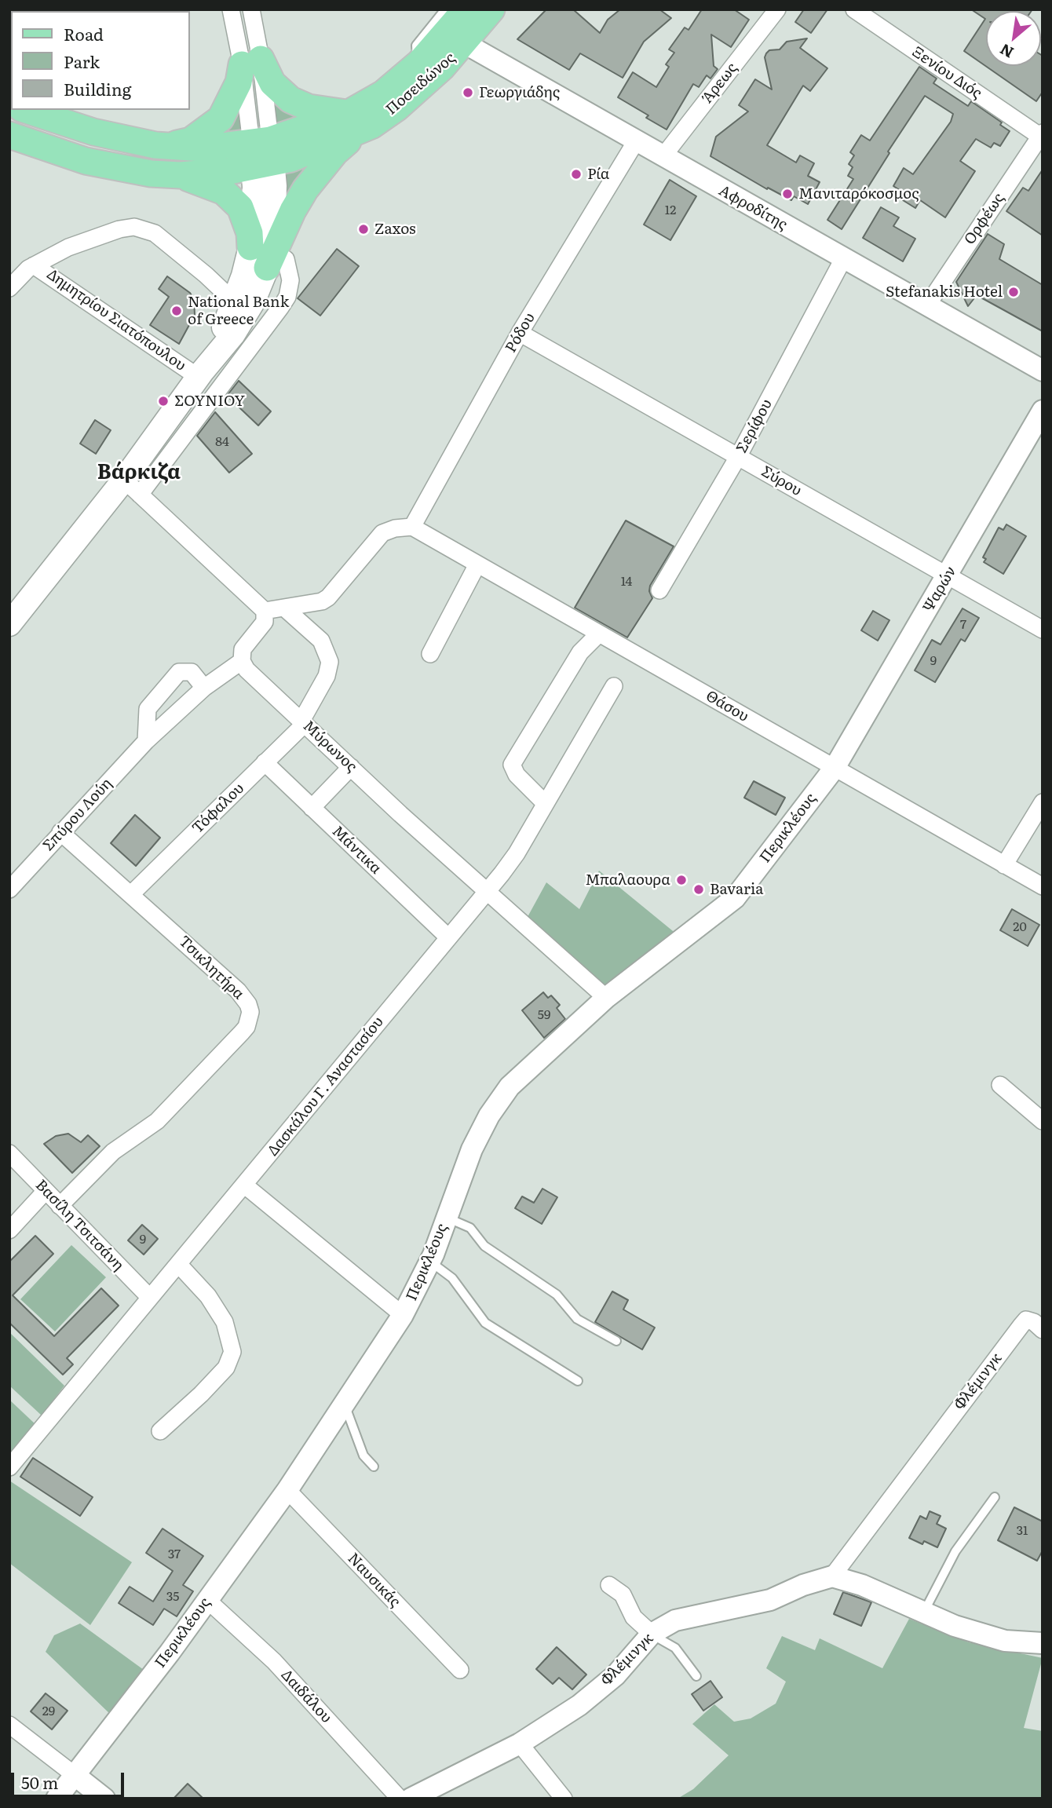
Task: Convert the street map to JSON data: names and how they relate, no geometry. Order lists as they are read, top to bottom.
{
  "streets": {
    "main road": ["Ποσειδώνος"],
    "street": [
      "Ξενίου Διός",
      "Άρεως",
      "Αφροδίτης",
      "Ορφέως",
      "Δημητρίου Σιατόπουλου",
      "Ρόδου",
      "Σερίφου",
      "Σύρου",
      "Ψαρών",
      "Θάσου",
      "Μύρωνος",
      "Τόφαλου",
      "Σπύρου Λούη",
      "Περικλέους",
      "Μάντικα",
      "Τσικλητήρα",
      "Δασκάλου Γ. Αναστασίου",
      "Βασίλη Τσιτσάνη",
      "Φλέμινγκ",
      "Ναυσικάς",
      "Δαιδάλου"
    ]
  },
  "crossings": [
    ["Ξενίου Διός", "Ορφέως"],
    ["Άρεως", "Αφροδίτης"],
    ["Ποσειδώνος", "Αφροδίτης"],
    ["Αφροδίτης", "Ορφέως"],
    ["Αφροδίτης", "Ρόδου"],
    ["Αφροδίτης", "Σερίφου"],
    ["Ρόδου", "Σύρου"],
    ["Ρόδου", "Θάσου"],
    ["Σερίφου", "Σύρου"],
    ["Σύρου", "Ψαρών"],
    ["Ψαρών", "Θάσου"],
    ["Ψαρών", "Περικλέους"],
    ["Θάσου", "Περικλέους"],
    ["Μύρωνος", "Τόφαλου"],
    ["Μύρωνος", "Σπύρου Λούη"],
    ["Μύρωνος", "Περικλέους"],
    ["Μύρωνος", "Δασκάλου Γ. Αναστασίου"],
    ["Τόφαλου", "Μάντικα"],
    ["Τόφαλου", "Τσικλητήρα"],
    ["Σπύρου Λούη", "Τσικλητήρα"],
    ["Περικλέους", "Ναυσικάς"],
    ["Περικλέους", "Δαιδάλου"],
    ["Μάντικα", "Δασκάλου Γ. Αναστασίου"],
    ["Τσικλητήρα", "Βασίλη Τσιτσάνη"],
    ["Δασκάλου Γ. Αναστασίου", "Βασίλη Τσιτσάνη"]
  ],
  "districts": ["Βάρκιζα"],
  "places": [
    "Γεωργιάδης",
    "Ρία",
    "Μανιταρόκοσμος",
    "Zaxos",
    "Stefanakis Hotel",
    "National Bank of Greece",
    "ΣΟΥΝΙΟΥ",
    "Μπαλαουρα",
    "Bavaria"
  ],
  "house_numbers": [
    "12",
    "84",
    "14",
    "7",
    "9",
    "20",
    "59",
    "9",
    "31",
    "37",
    "35",
    "29"
  ],
  "legend": ["Road", "Park", "Building"],
  "scale_bar": "50 m",
  "north": "bottom left"
}
